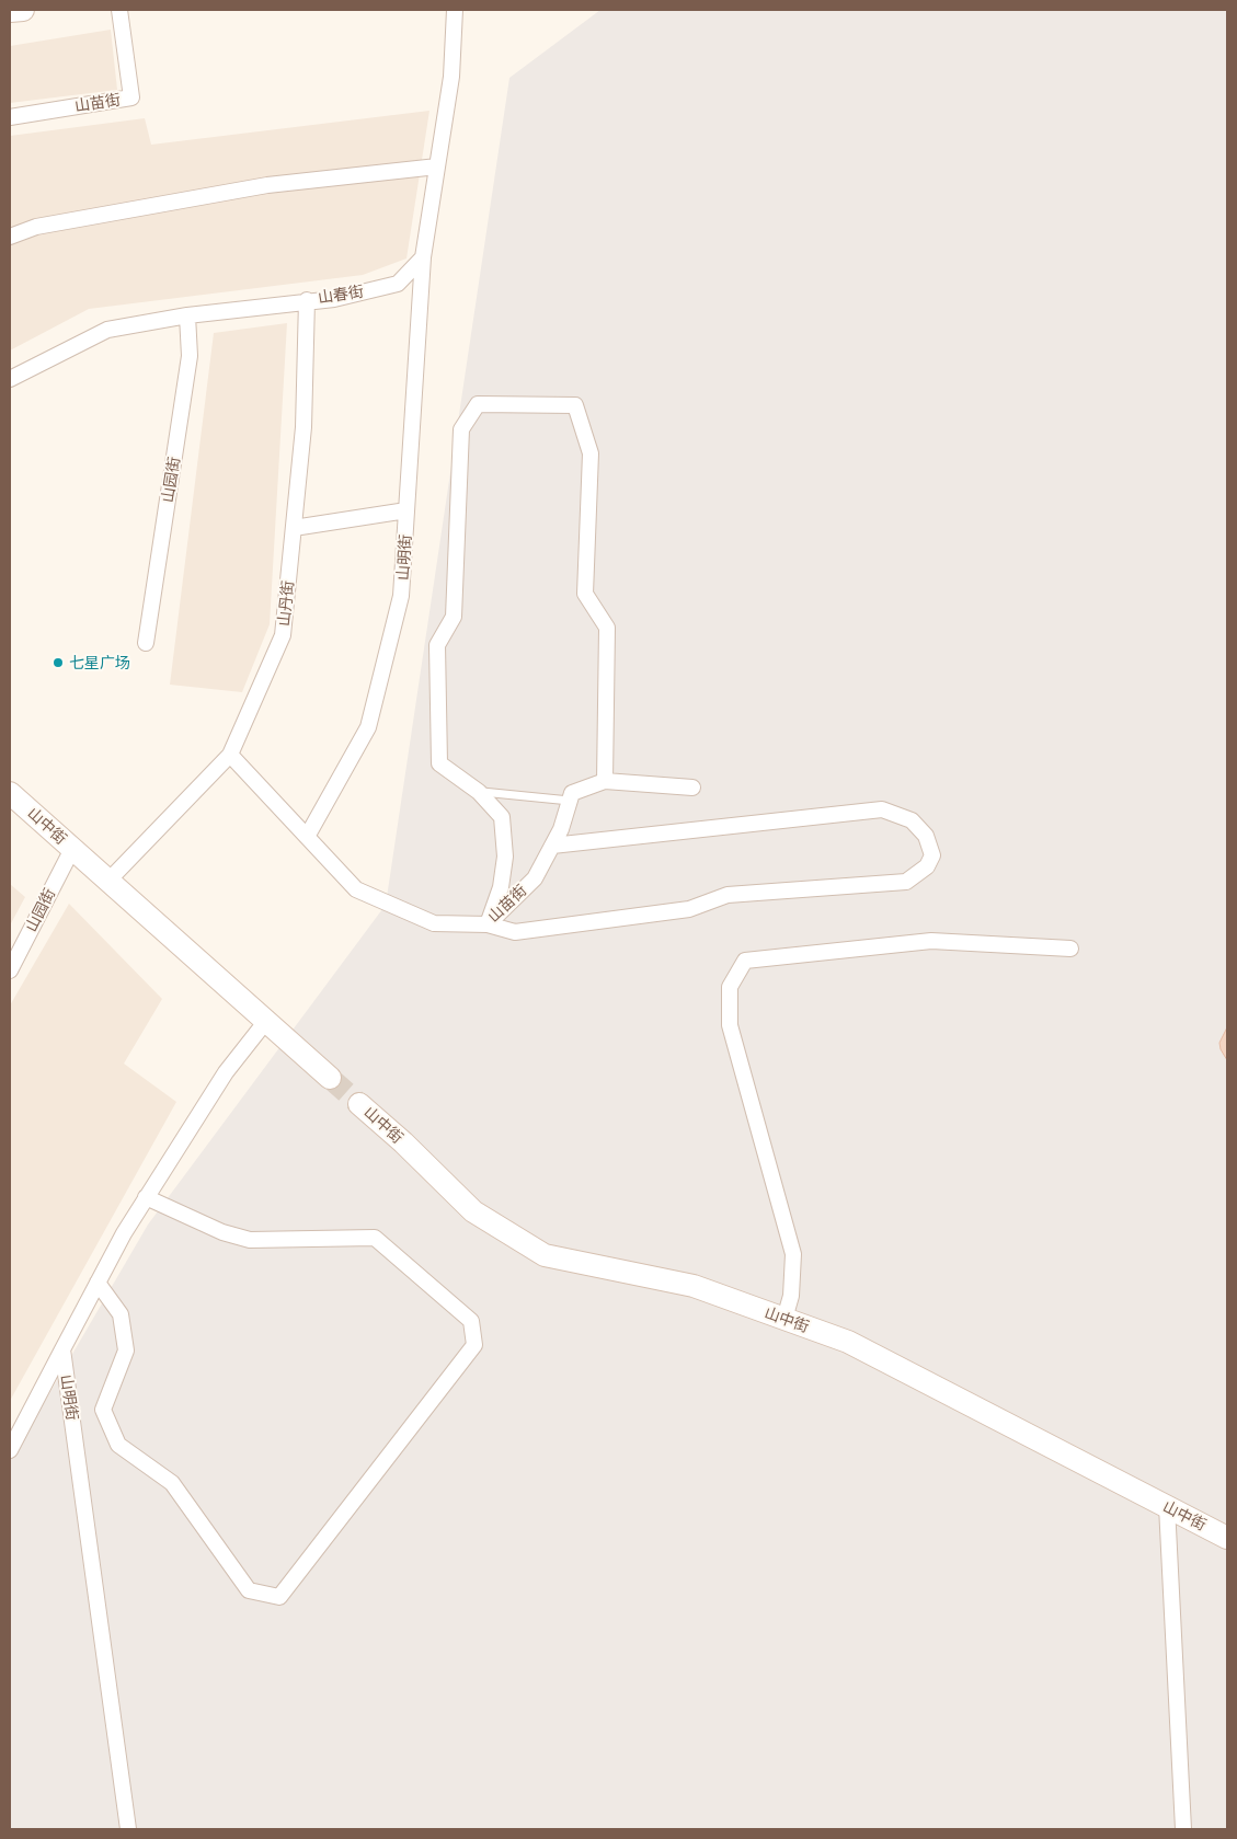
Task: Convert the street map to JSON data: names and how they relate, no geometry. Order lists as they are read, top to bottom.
{
  "streets": {
    "street": [
      "山苗街",
      "山春街",
      "山园街",
      "山明街",
      "山丹街",
      "山中街"
    ]
  },
  "crossings": [
    ["山苗街", "山明街"],
    ["山苗街", "山丹街"],
    ["山春街", "山园街"],
    ["山春街", "山明街"],
    ["山春街", "山丹街"],
    ["山园街", "山中街"],
    ["山丹街", "山中街"]
  ],
  "places": ["七星广场"]
}
